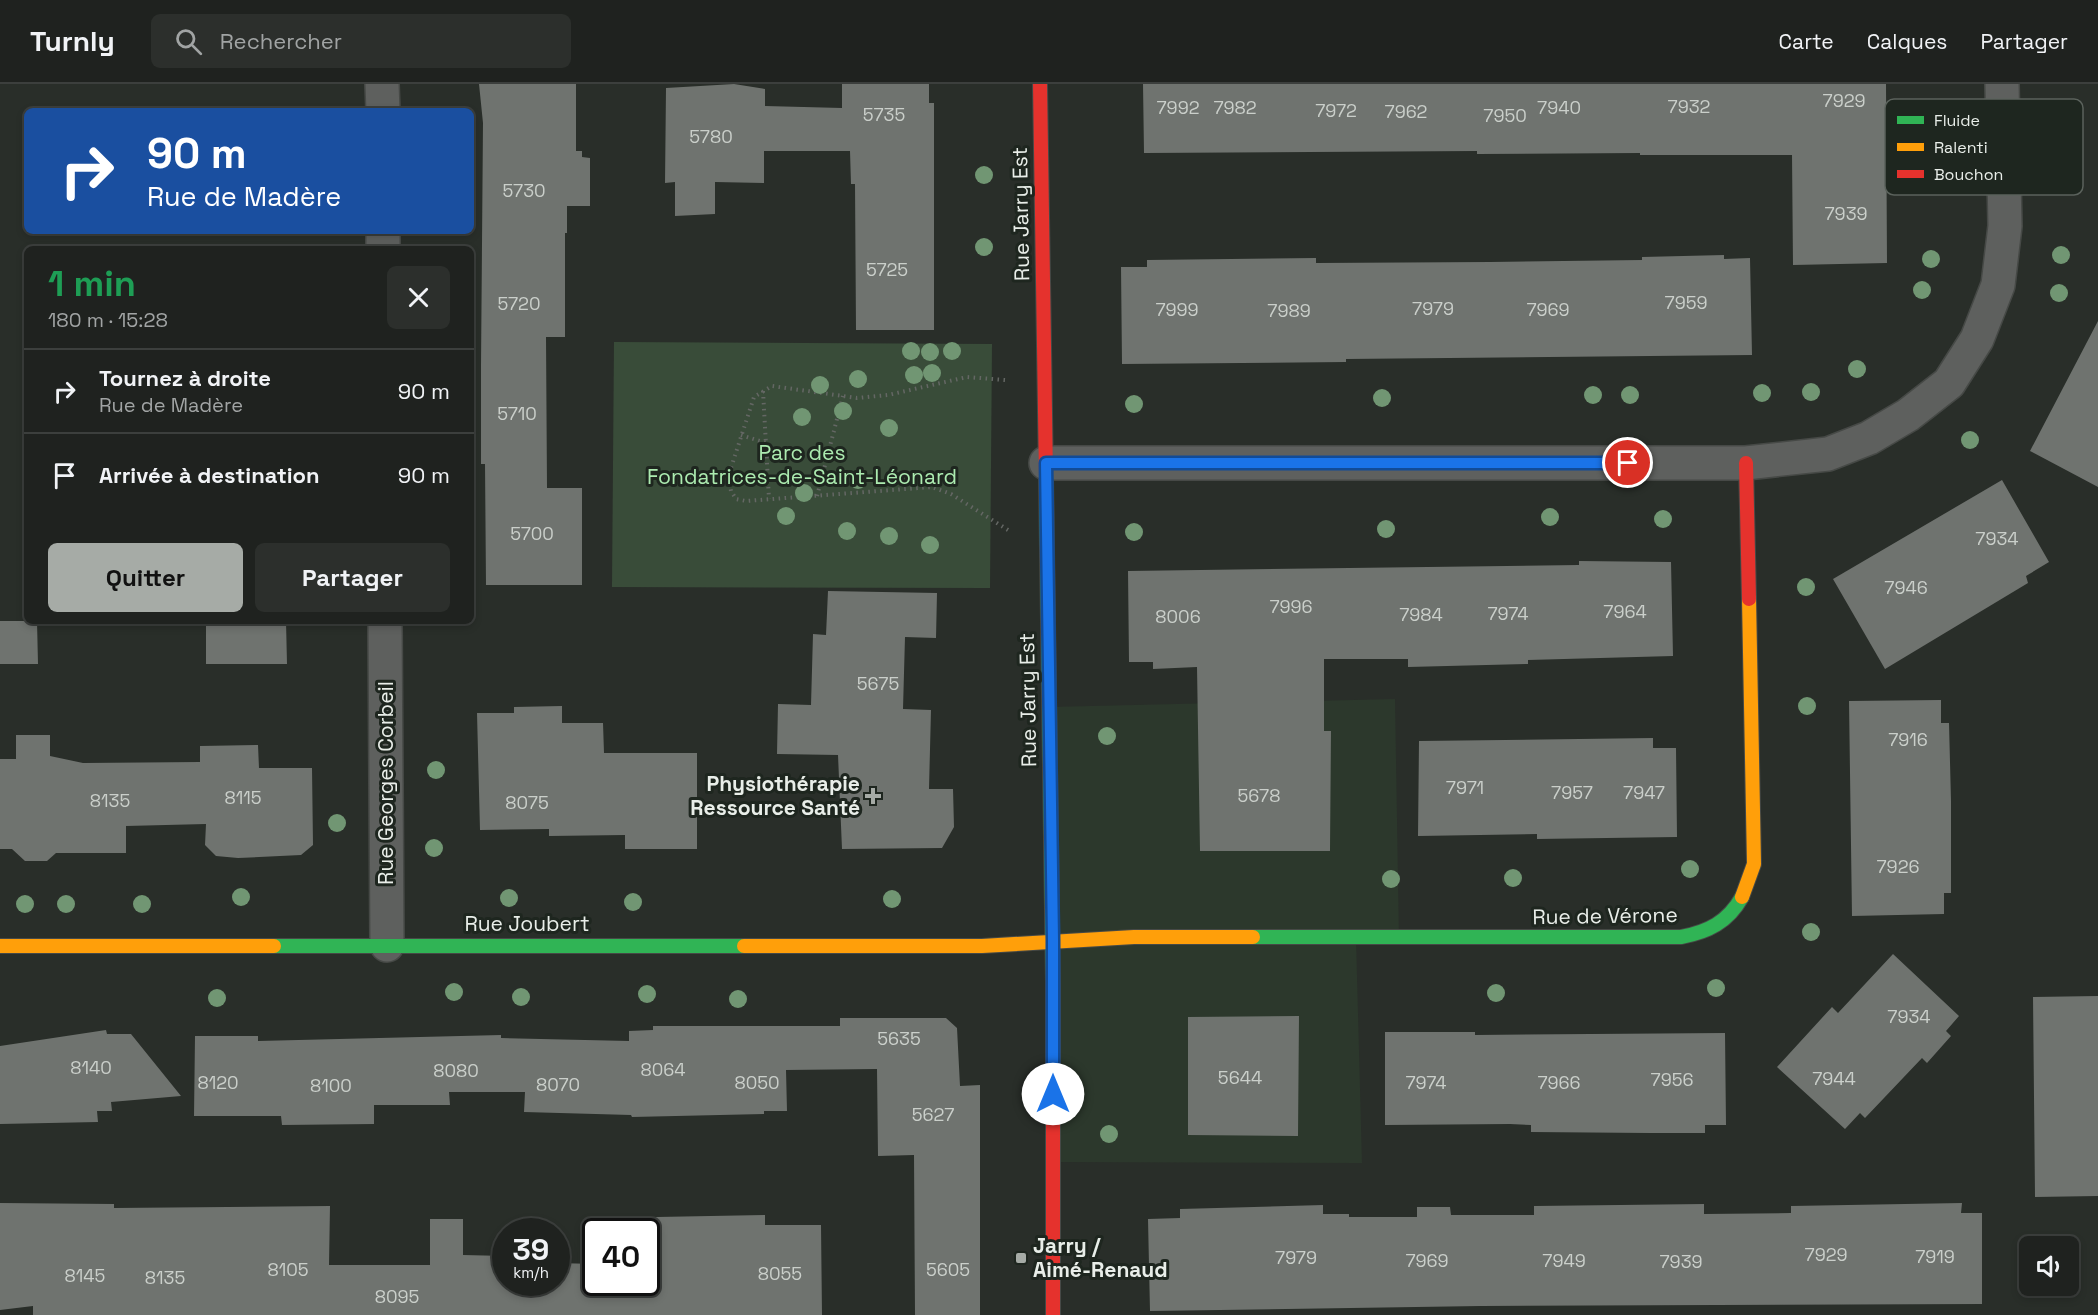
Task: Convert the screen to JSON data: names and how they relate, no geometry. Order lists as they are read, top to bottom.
{
  "streets": {
    "street": [
      "Rue Jarry Est",
      "Rue Georges Corbeil",
      "Rue de Vérone",
      "Rue Joubert"
    ]
  },
  "crossings": [
    ["Rue Jarry Est", "Rue de Vérone"],
    ["Rue Jarry Est", "Rue Joubert"],
    ["Rue Georges Corbeil", "Rue Joubert"],
    ["Rue de Vérone", "Rue Joubert"]
  ],
  "parks": ["Parc des Fondatrices-de-Saint-Léonard"],
  "places": {
    "health": ["Physiothérapie Ressource Santé"],
    "transit": ["Jarry / Aimé-Renaud"]
  },
  "house_numbers": [
    "7929",
    "7932",
    "7992",
    "7982",
    "7940",
    "7972",
    "7962",
    "5735",
    "7950",
    "5780",
    "5730",
    "7939",
    "5725",
    "7959",
    "5720",
    "7979",
    "7999",
    "7969",
    "7989",
    "5710",
    "5700",
    "7934",
    "7946",
    "7996",
    "7964",
    "7974",
    "7984",
    "8006",
    "5675",
    "7916",
    "7971",
    "7957",
    "7947",
    "5678",
    "8115",
    "8135",
    "8075",
    "7926",
    "7934",
    "5635",
    "8140",
    "8064",
    "8080",
    "5644",
    "7944",
    "7956",
    "8120",
    "8050",
    "7974",
    "7966",
    "8070",
    "8100",
    "5627",
    "7929",
    "7919",
    "7979",
    "7969",
    "7949",
    "7939",
    "8105",
    "5605",
    "8055",
    "8145",
    "8135",
    "8095"
  ],
  "legend": ["Fluide", "Ralenti", "Bouchon"],
  "page": {
    "header": "Turnly",
    "search": "Rechercher",
    "nav": ["Carte", "Calques", "Partager"],
    "turn": ["90 m", "Rue de Madère"],
    "heading": ["1 min", "180 m · 15:28"],
    "list": [
      {
        "name": "Tournez à droite",
        "note": "Rue de Madère",
        "value": "90 m"
      },
      {
        "name": "Arrivée à destination",
        "value": "90 m"
      }
    ],
    "buttons": ["Quitter", "Partager"],
    "speed": "39 km/h",
    "limit": "40"
  }
}
